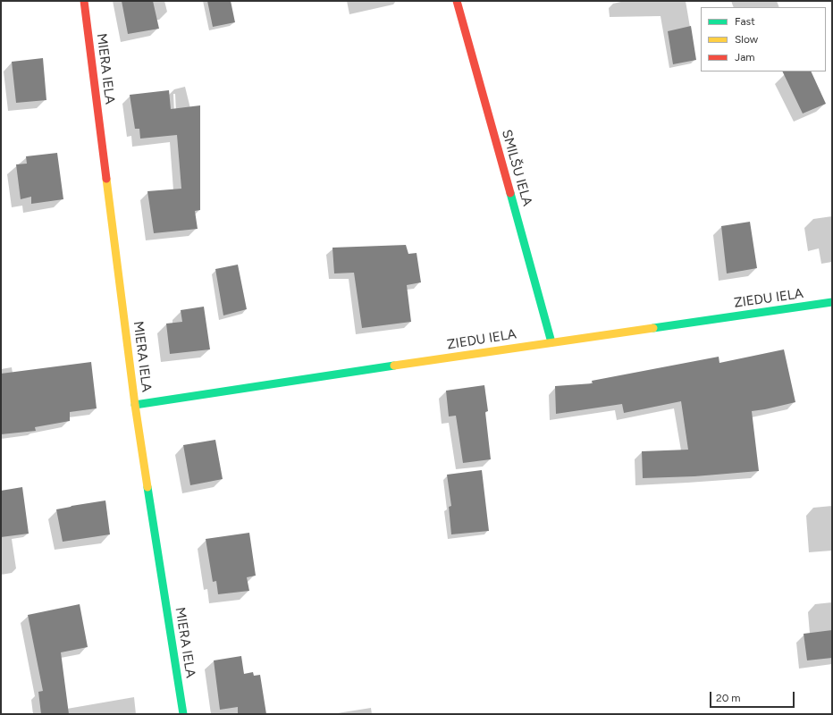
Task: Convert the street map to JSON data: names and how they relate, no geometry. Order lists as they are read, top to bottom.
{
  "streets": {
    "street": ["MIERA IELA", "SMILŠU IELA", "ZIEDU IELA"]
  },
  "crossings": [
    ["MIERA IELA", "ZIEDU IELA"],
    ["SMILŠU IELA", "ZIEDU IELA"]
  ],
  "legend": ["Fast", "Slow", "Jam"],
  "scale_bar": "20 m"
}
